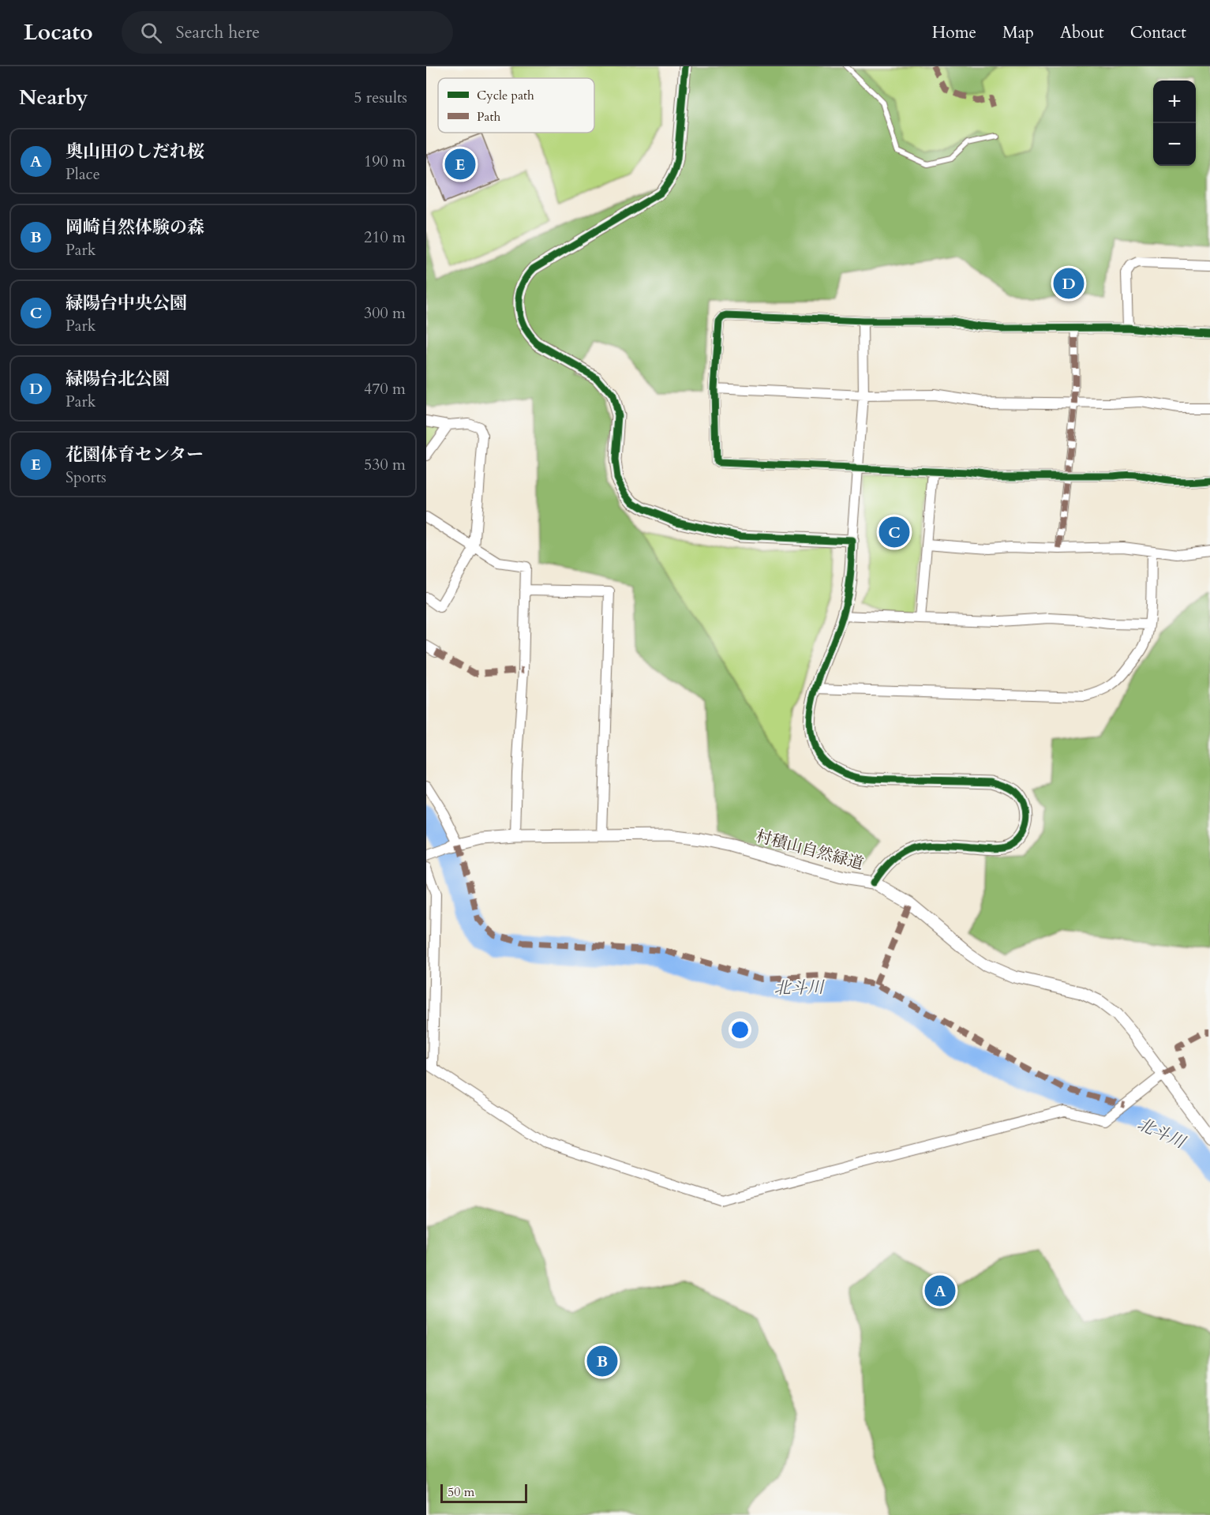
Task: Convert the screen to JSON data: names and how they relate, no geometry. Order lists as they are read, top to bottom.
{
  "streets": {
    "street": ["村積山自然緑道"]
  },
  "water": ["北斗川"],
  "legend": ["Cycle path", "Path"],
  "scale_bar": "50 m",
  "page": {
    "header": "Locato",
    "search": "Search here",
    "nav": [
      "Home",
      "Map",
      "About",
      "Contact"
    ],
    "heading": ["Nearby", "5 results"],
    "map_buttons": ["+", "−"],
    "list": [
      {
        "mark": "A",
        "name": "奥山田のしだれ桜",
        "note": "Place",
        "value": "190 m"
      },
      {
        "mark": "B",
        "name": "岡崎自然体験の森",
        "note": "Park",
        "value": "210 m"
      },
      {
        "mark": "C",
        "name": "緑陽台中央公園",
        "note": "Park",
        "value": "300 m"
      },
      {
        "mark": "D",
        "name": "緑陽台北公園",
        "note": "Park",
        "value": "470 m"
      },
      {
        "mark": "E",
        "name": "花園体育センター",
        "note": "Sports",
        "value": "530 m"
      }
    ],
    "pins": [
      "E",
      "D",
      "C",
      "A",
      "B"
    ],
    "scale": "50 m"
  }
}
